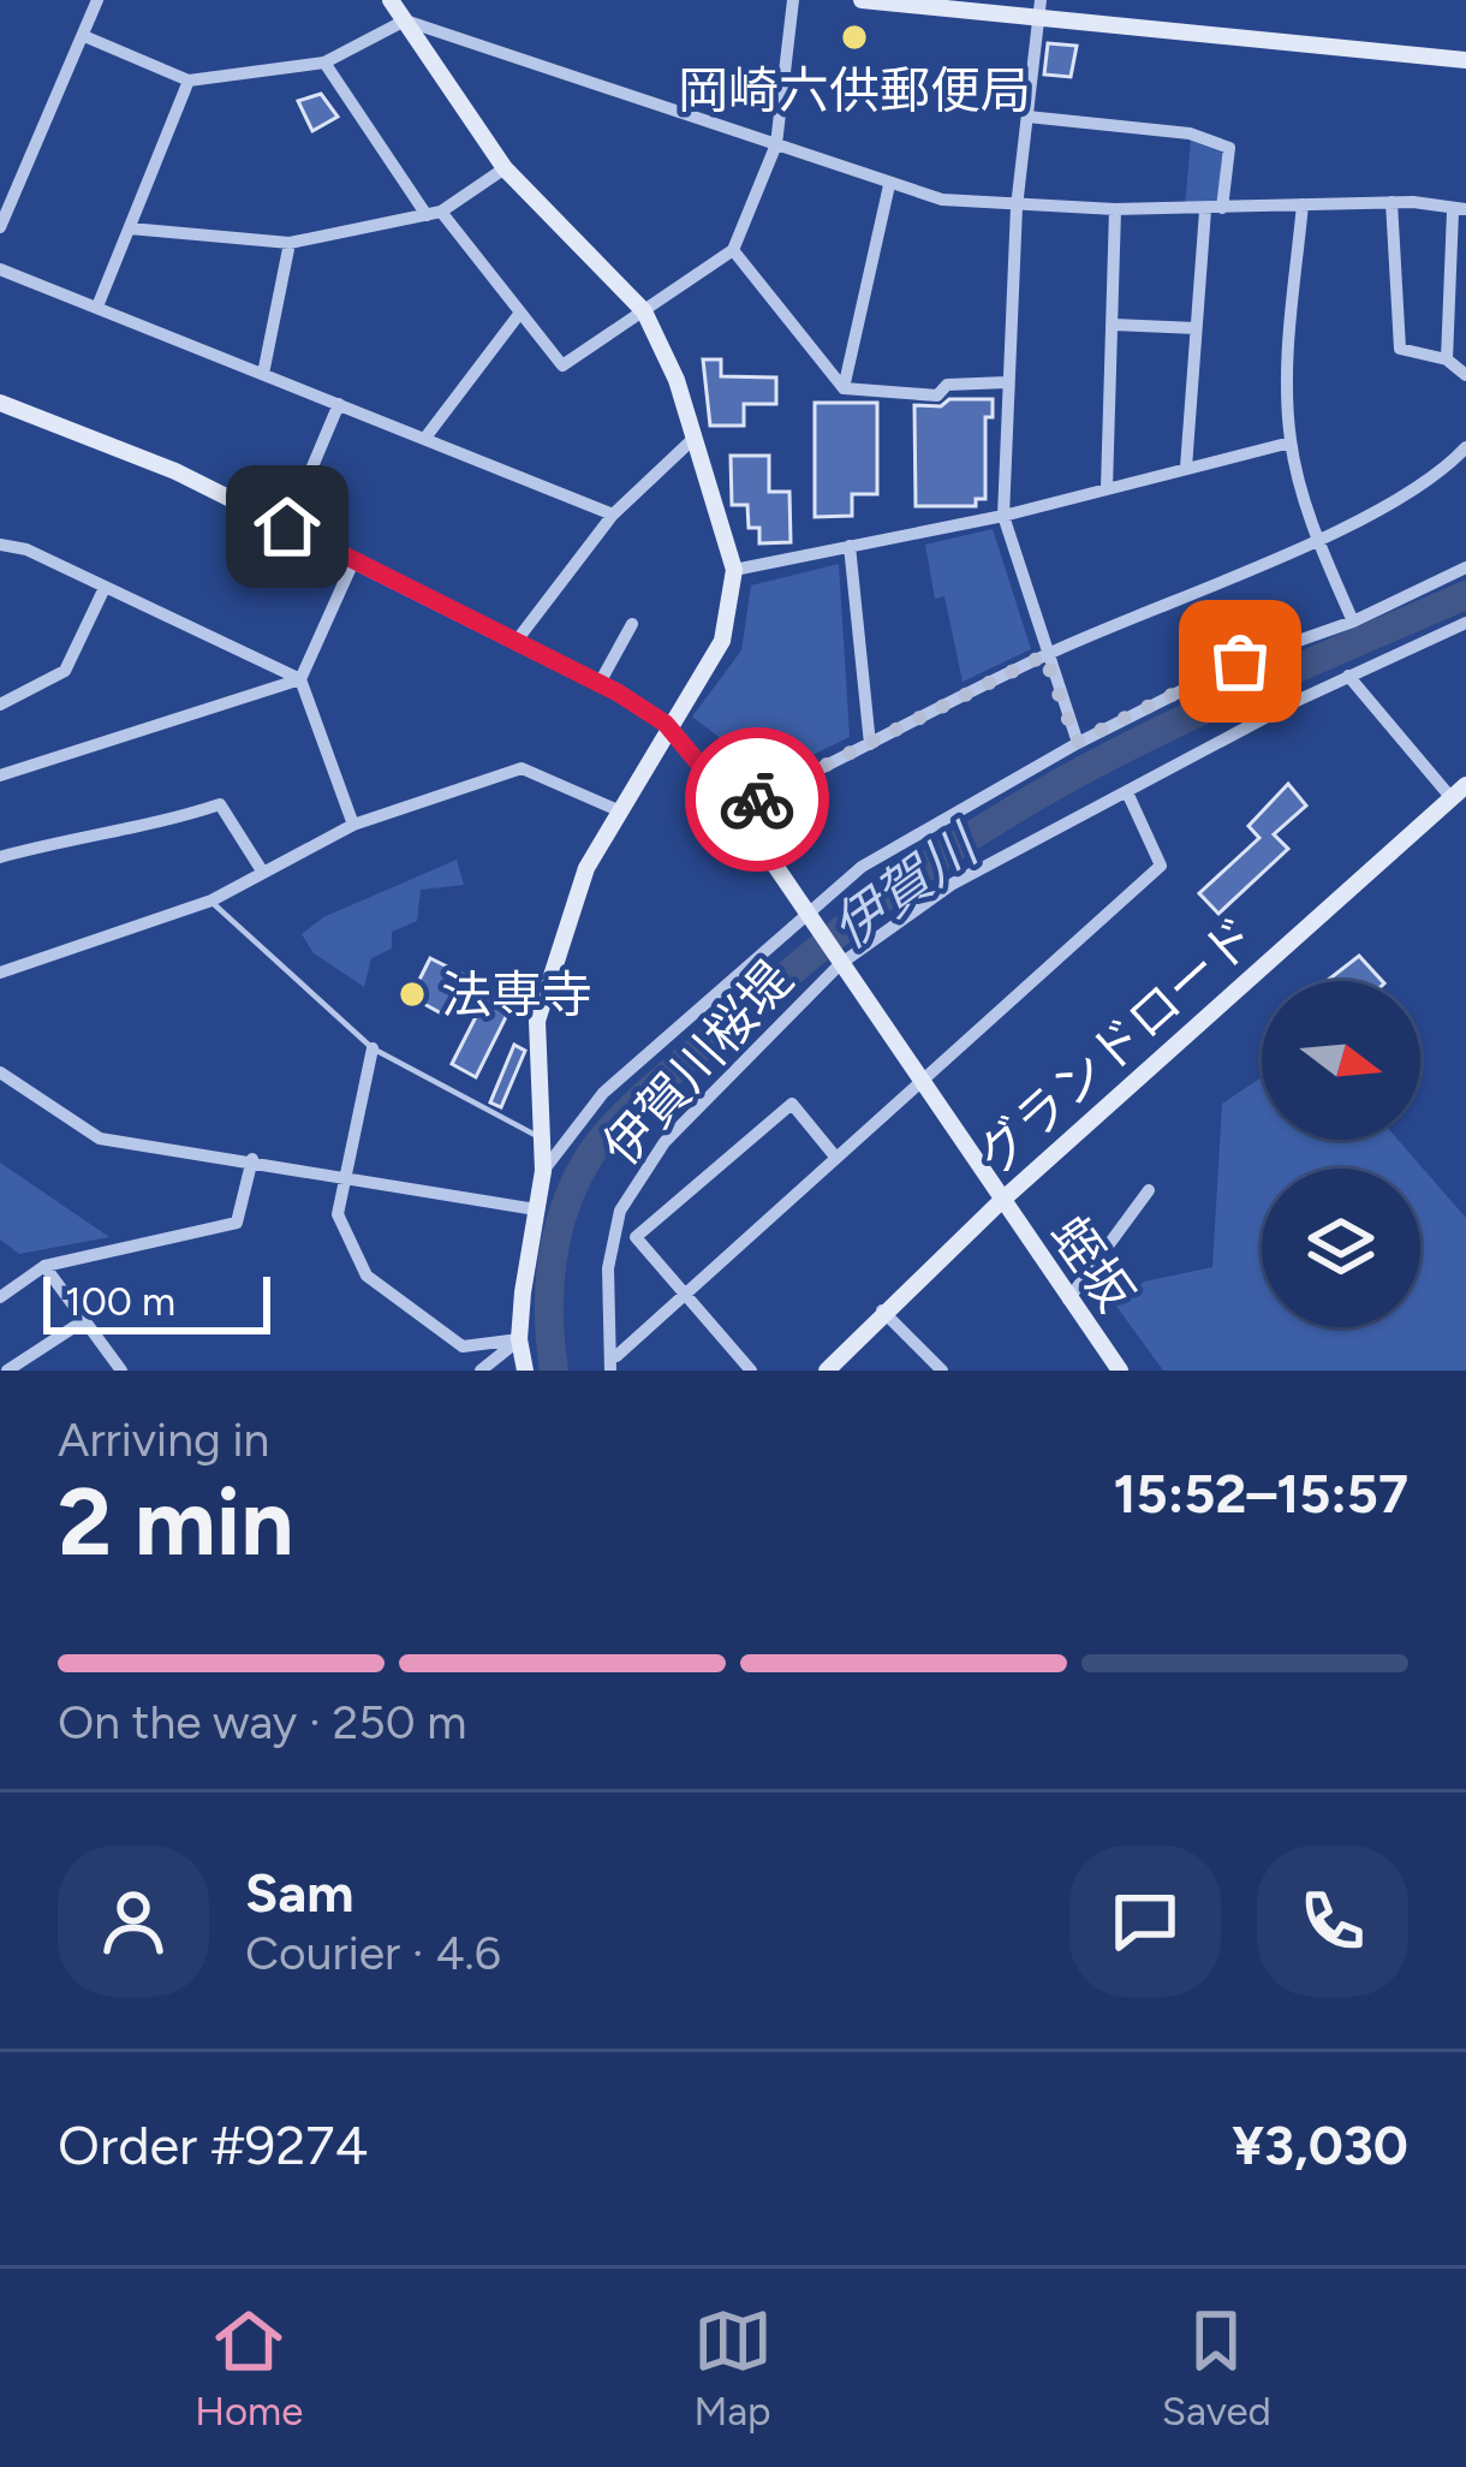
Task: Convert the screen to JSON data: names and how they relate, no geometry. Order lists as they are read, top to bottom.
{
  "streets": {
    "street": ["グランドロード", "伊賀川桜堤", "蛭坂"]
  },
  "crossings": [
    ["グランドロード", "蛭坂"],
    ["伊賀川桜堤", "蛭坂"]
  ],
  "water": ["伊賀川"],
  "places": ["岡崎六供郵便局", "法専寺"],
  "scale_bar": "100 m",
  "north": "right",
  "page": {
    "scale": "100 m",
    "heading": ["2 min", "Arriving in", "15:52–15:57"],
    "panel": [
      "Sam",
      "Courier · 4.6",
      "Order #9274",
      "¥3,030"
    ],
    "bar": "On the way · 250 m",
    "tabs": ["Home", "Map", "Saved"]
  }
}
